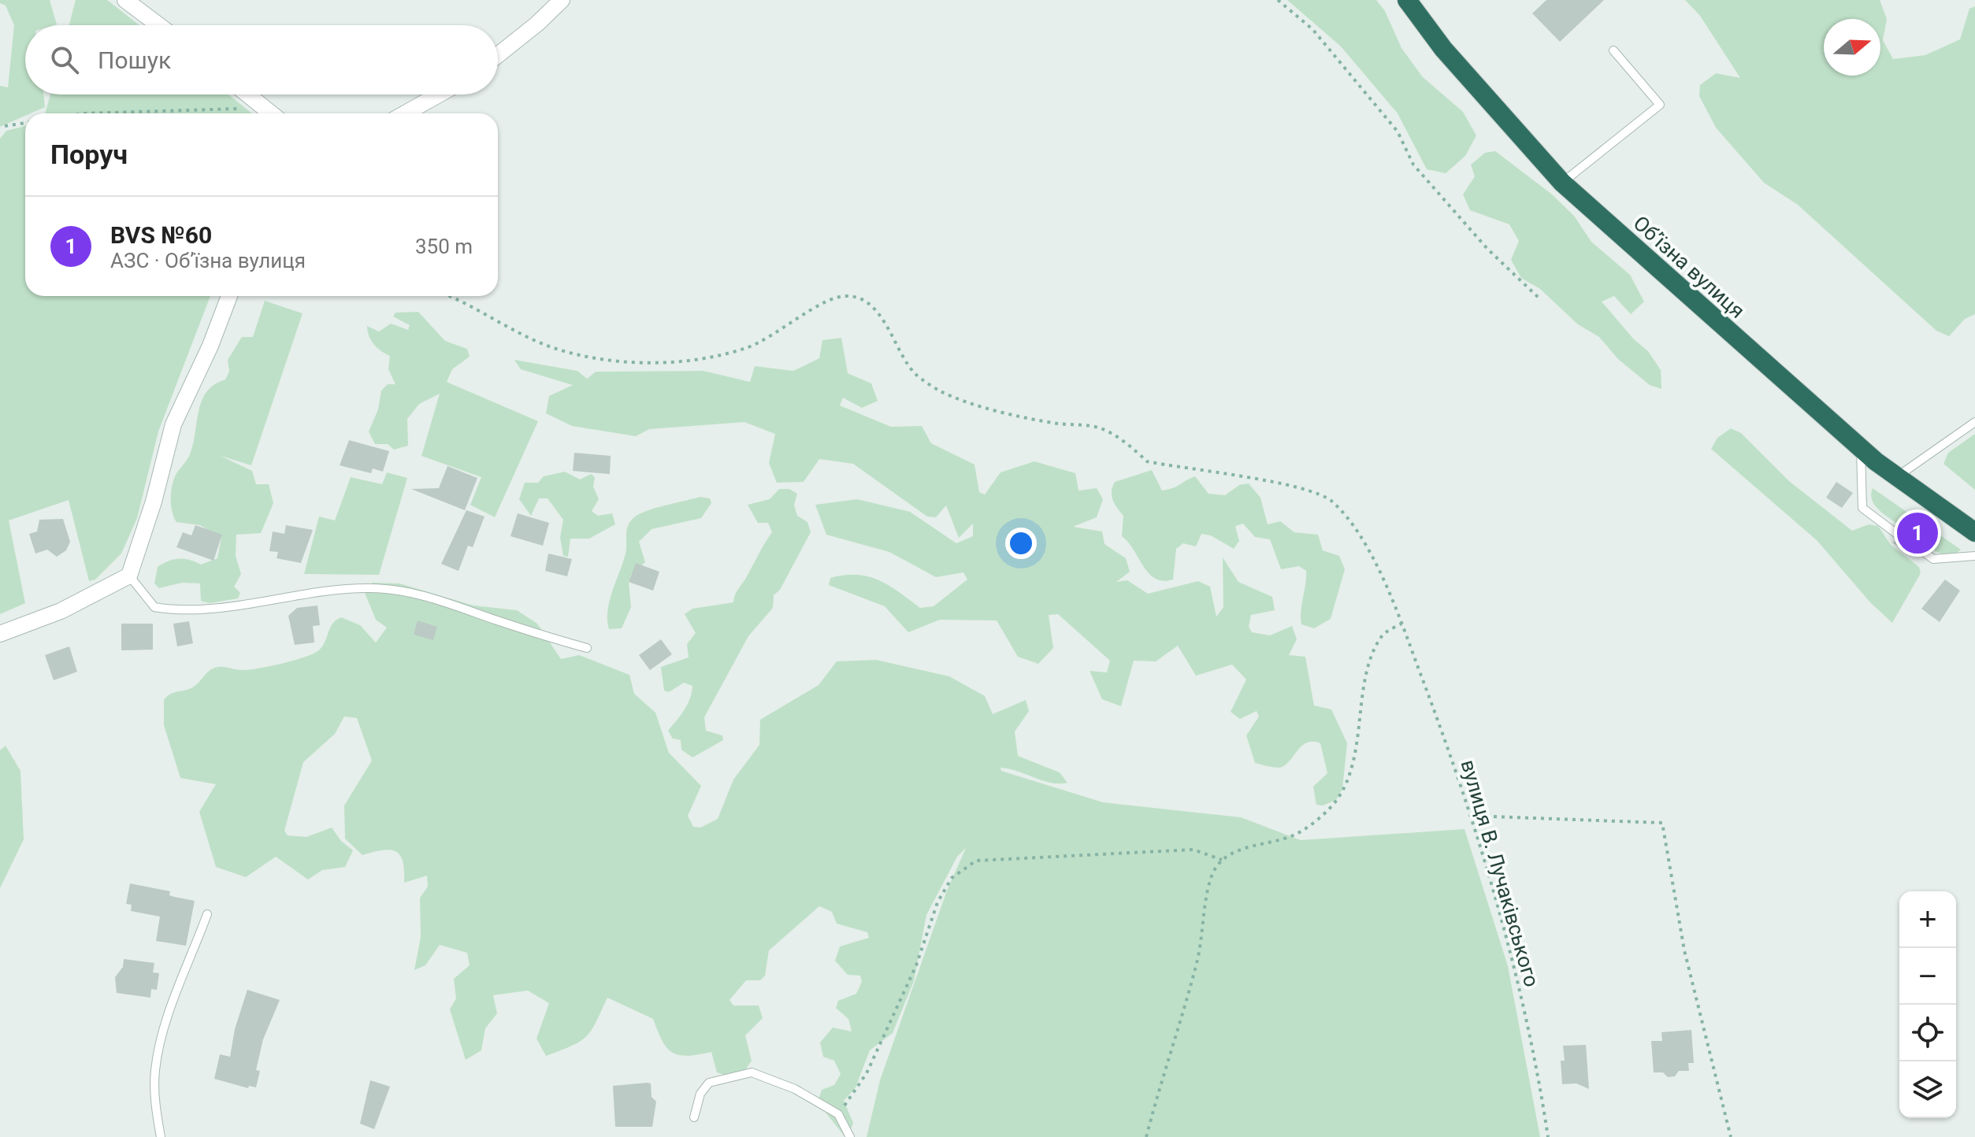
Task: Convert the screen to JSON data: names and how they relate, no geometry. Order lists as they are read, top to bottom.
{
  "streets": {
    "highway": ["Обʼїзна вулиця"],
    "path": ["вулиця В. Лучаківського"]
  },
  "north": "right",
  "page": {
    "search": "Пошук",
    "heading": "Поруч",
    "list": [
      {
        "mark": "1",
        "name": "BVS №60",
        "note": "АЗС · Обʼїзна вулиця",
        "value": "350 m"
      }
    ],
    "pins": "1",
    "map_buttons": ["+", "−"]
  }
}
